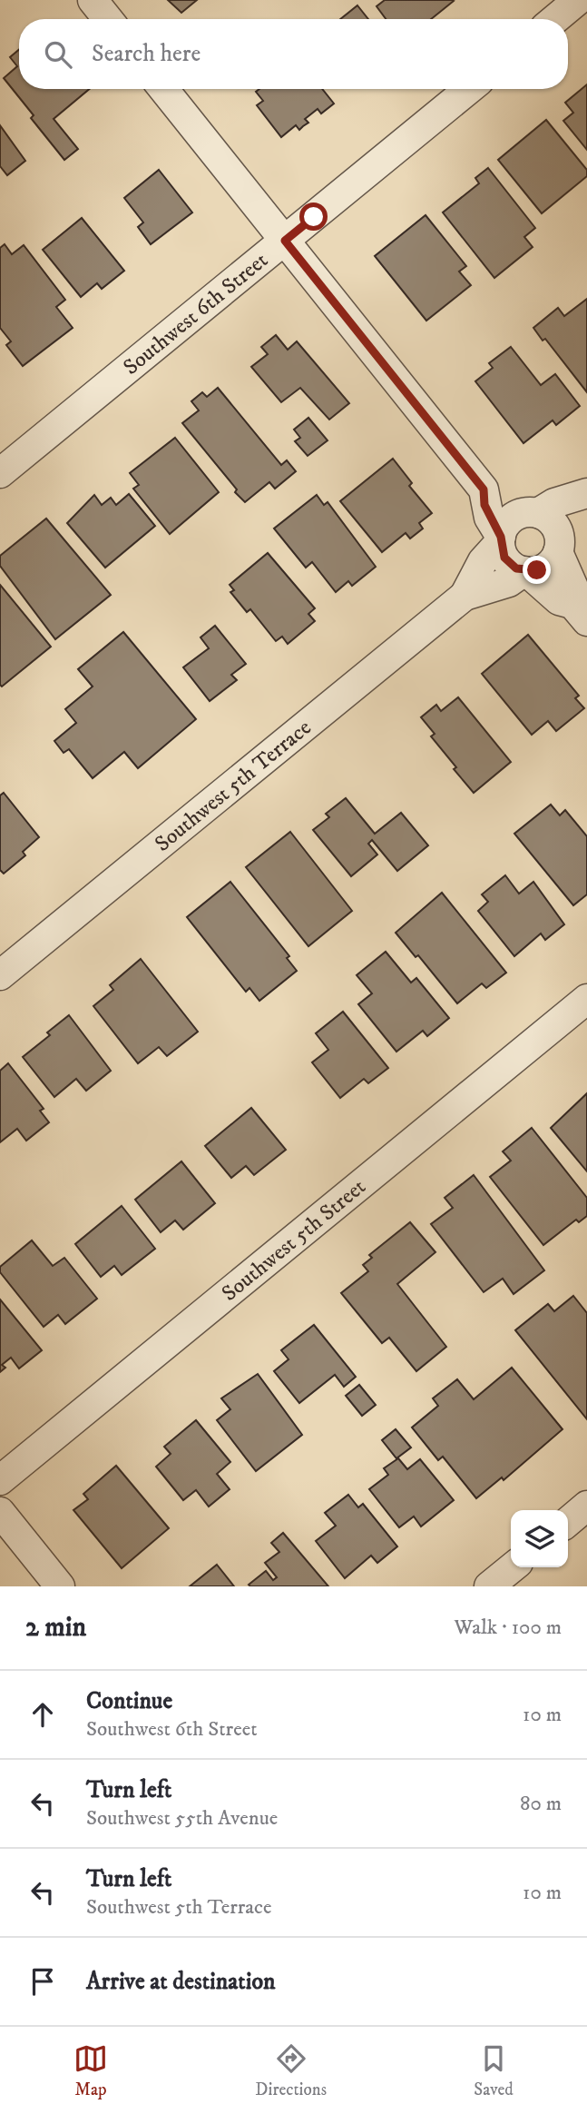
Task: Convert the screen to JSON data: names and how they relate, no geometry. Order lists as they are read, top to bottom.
{
  "streets": {
    "street": ["Southwest 6th Street", "Southwest 5th Terrace", "Southwest 5th Street"]
  },
  "page": {
    "search": "Search here",
    "heading": ["2 min", "Walk · 100 m"],
    "list": [
      ["Continue", "Southwest 6th Street", "10 m"],
      ["Turn left", "Southwest 55th Avenue", "80 m"],
      ["Turn left", "Southwest 5th Terrace", "10 m"],
      "Arrive at destination"
    ],
    "nav": ["Map", "Directions", "Saved"]
  }
}
